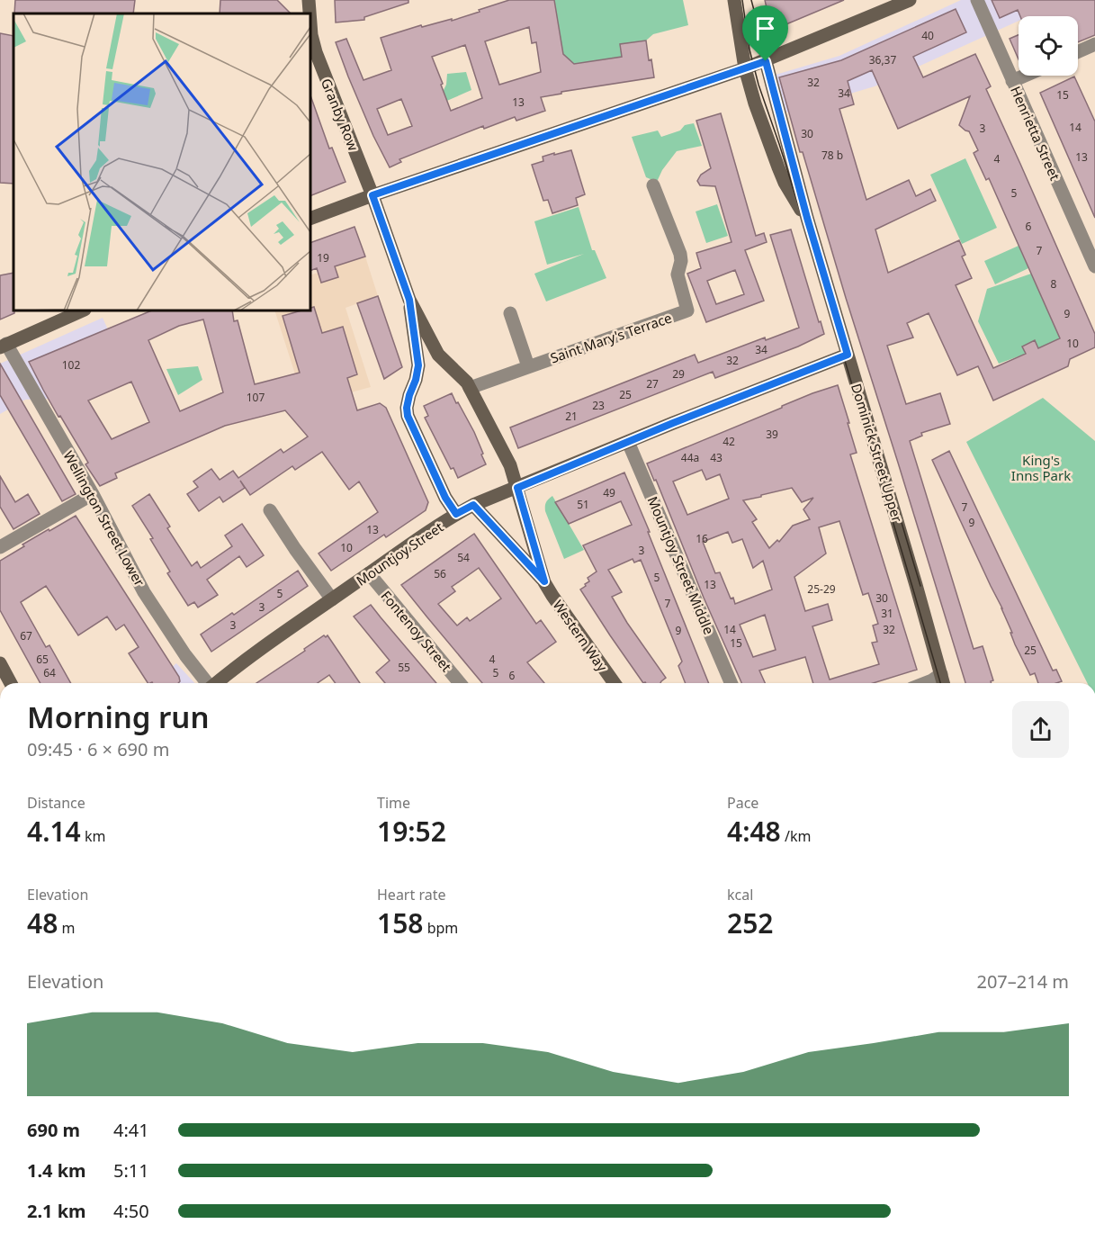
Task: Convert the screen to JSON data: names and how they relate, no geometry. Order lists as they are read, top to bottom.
{
  "streets": {
    "street": [
      "Granby Row",
      "Henrietta Street",
      "Saint Mary's Terrace",
      "Dominick Street Upper",
      "Wellington Street Lower",
      "Mountjoy Street",
      "Mountjoy Street Middle",
      "Fontenoy Street",
      "Western Way"
    ]
  },
  "crossings": [
    ["Granby Row", "Western Way"],
    ["Saint Mary's Terrace", "Western Way"],
    ["Dominick Street Upper", "Mountjoy Street"],
    ["Mountjoy Street", "Mountjoy Street Middle"],
    ["Mountjoy Street", "Fontenoy Street"],
    ["Mountjoy Street", "Western Way"]
  ],
  "parks": ["King's Inns Park"],
  "house_numbers": [
    "40",
    "36,37",
    "32",
    "34",
    "15",
    "13",
    "14",
    "3",
    "30",
    "78 b",
    "13",
    "4",
    "5",
    "6",
    "7",
    "19",
    "8",
    "9",
    "10",
    "34",
    "32",
    "102",
    "29",
    "27",
    "25",
    "107",
    "23",
    "21",
    "39",
    "42",
    "44a",
    "43",
    "49",
    "51",
    "7",
    "9",
    "13",
    "16",
    "10",
    "3",
    "54",
    "56",
    "5",
    "13",
    "25-29",
    "5",
    "30",
    "7",
    "3",
    "31",
    "3",
    "14",
    "32",
    "9",
    "67",
    "15",
    "25",
    "65",
    "4",
    "55",
    "64",
    "5",
    "6"
  ],
  "page": {
    "heading": ["Morning run", "09:45 · 6 × 690 m"],
    "stats": [
      ["Distance", "4.14 km"],
      ["Time", "19:52"],
      ["Pace", "4:48 /km"],
      ["Elevation", "48 m"],
      ["Heart rate", "158 bpm"],
      ["kcal", "252"]
    ],
    "chart": ["Elevation", "207–214 m"],
    "list": [
      {
        "name": "690 m",
        "note": "4:41"
      },
      {
        "name": "1.4 km",
        "note": "5:11"
      },
      {
        "name": "2.1 km",
        "note": "4:50"
      }
    ]
  }
}
